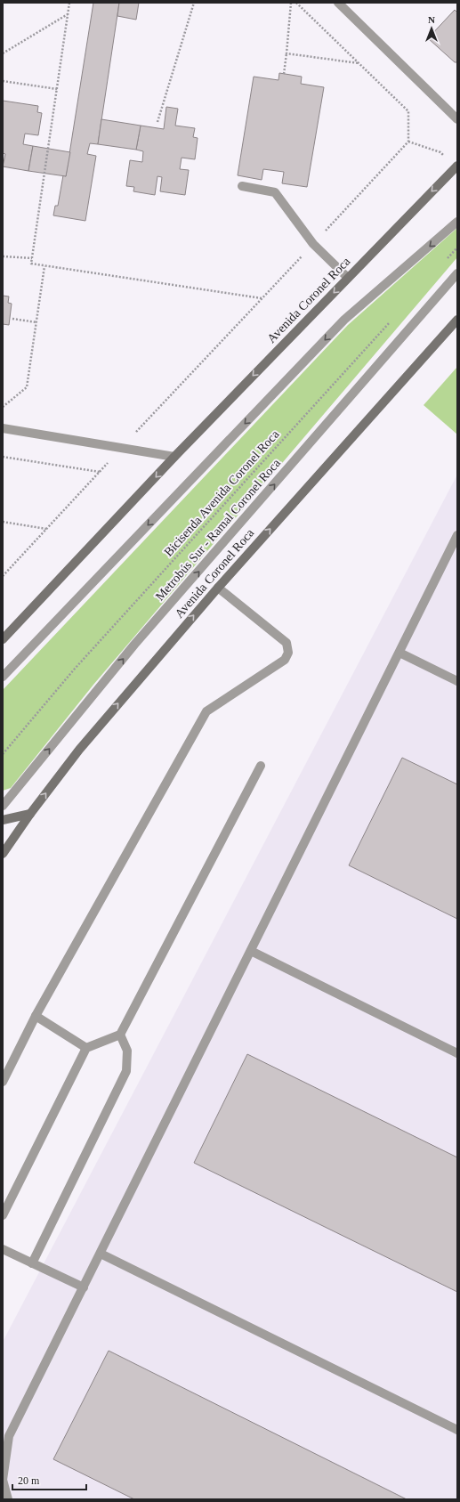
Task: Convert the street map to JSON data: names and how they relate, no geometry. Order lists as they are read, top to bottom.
{
  "streets": {
    "main road": ["Avenida Coronel Roca"],
    "street": ["Metrobús Sur - Ramal Coronel Roca"],
    "path": ["Bicisenda Avenida Coronel Roca"]
  },
  "scale_bar": "20 m",
  "north": "top"
}
